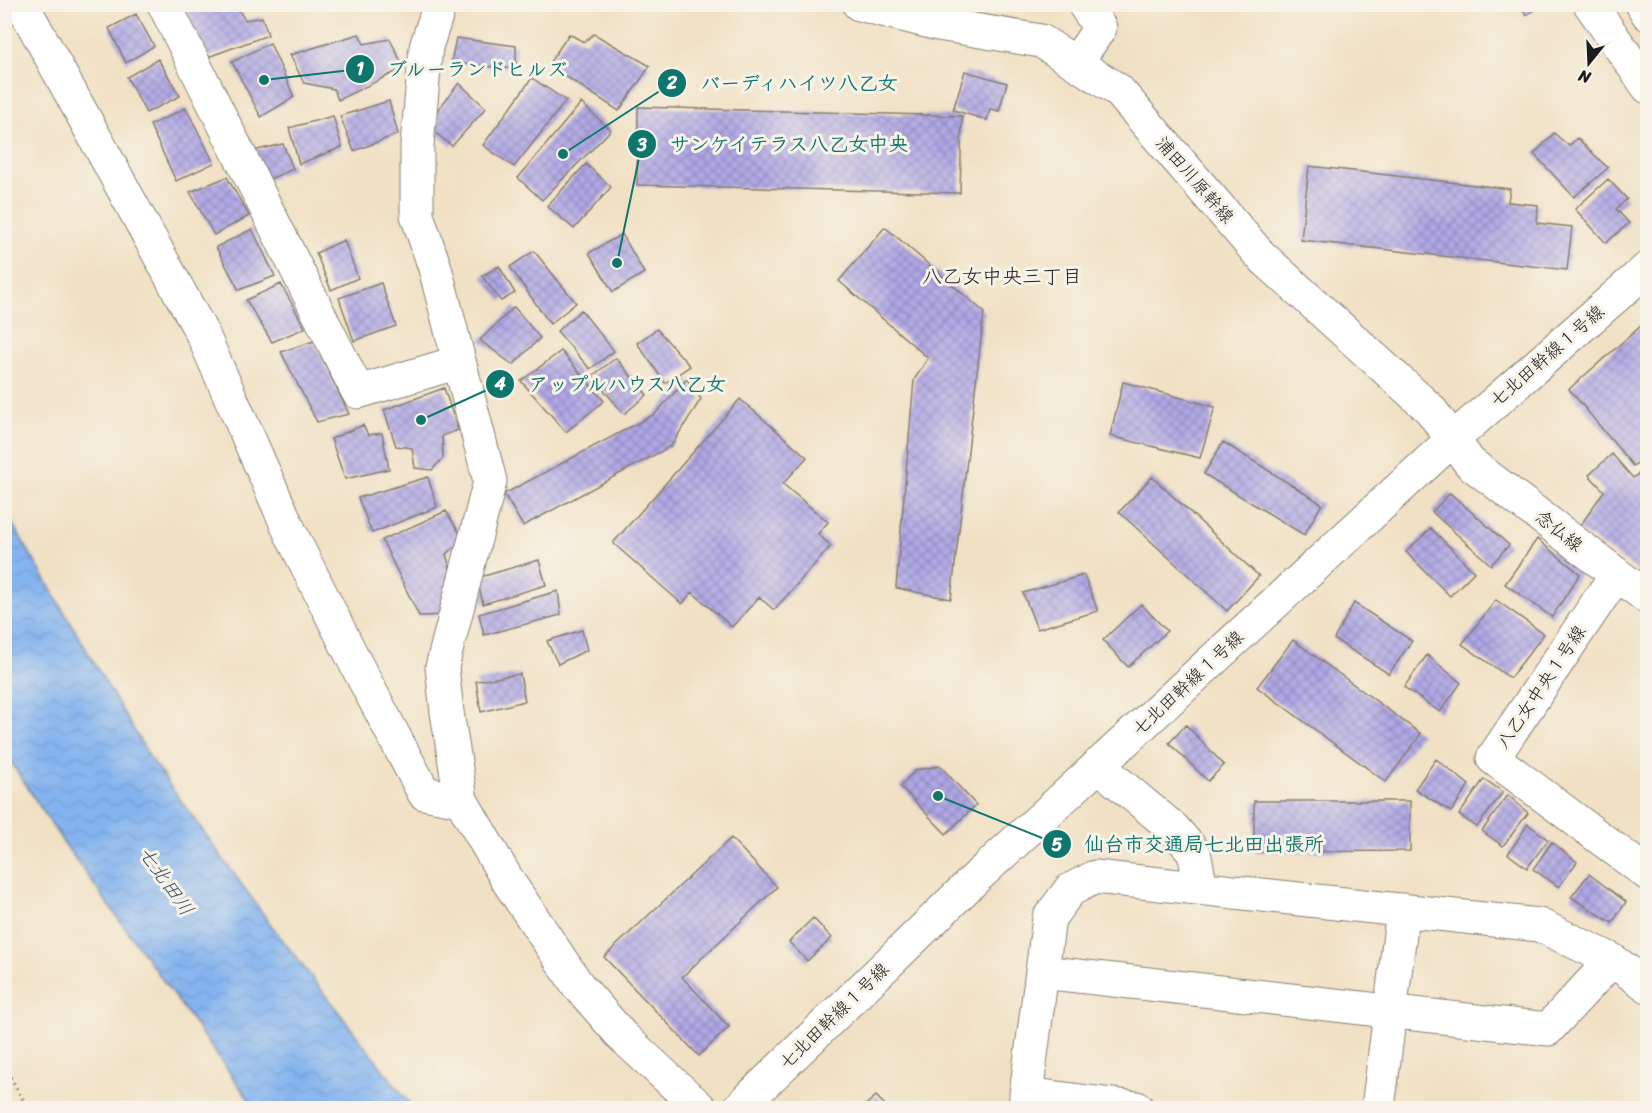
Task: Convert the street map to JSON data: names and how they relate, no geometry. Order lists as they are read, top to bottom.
{
  "streets": {
    "street": [
      "浦田川原幹線",
      "七北田幹線１号線",
      "念仏線",
      "八乙女中央１号線"
    ]
  },
  "crossings": [
    ["浦田川原幹線", "七北田幹線１号線"],
    ["浦田川原幹線", "念仏線"],
    ["七北田幹線１号線", "念仏線"],
    ["念仏線", "八乙女中央１号線"]
  ],
  "districts": ["八乙女中央三丁目"],
  "water": ["七北田川"],
  "places": [
    "ブルーランドヒルズ",
    "バーディハイツ八乙女",
    "サンケイテラス八乙女中央",
    "アップルハウス八乙女",
    "仙台市交通局七北田出張所"
  ],
  "north": "bottom"
}
